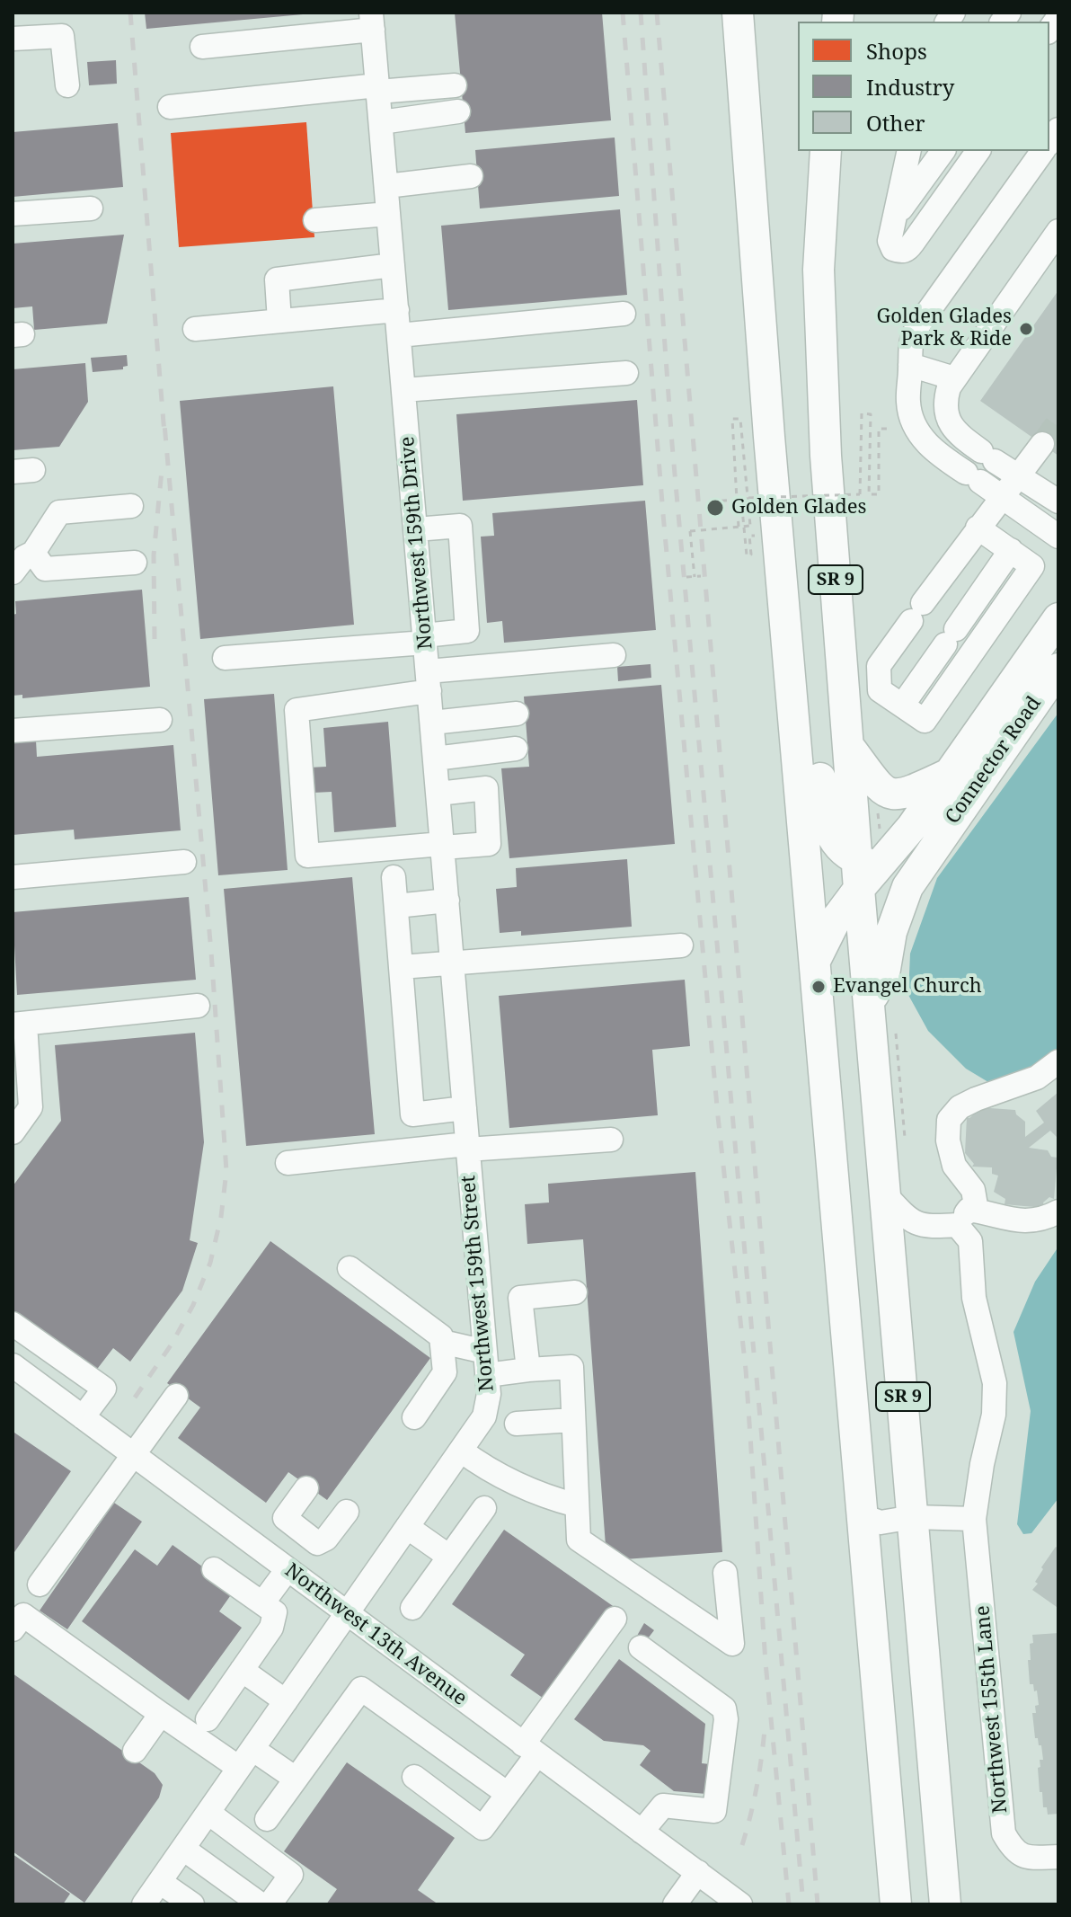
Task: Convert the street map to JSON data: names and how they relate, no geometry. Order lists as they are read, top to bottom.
{
  "streets": {
    "main road": ["SR 9", "Connector Road"],
    "street": [
      "Northwest 159th Drive",
      "Northwest 159th Street",
      "Northwest 13th Avenue",
      "Northwest 155th Lane"
    ]
  },
  "crossings": [
    ["Northwest 159th Drive", "Northwest 159th Street"],
    ["SR 9", "Connector Road"],
    ["Northwest 159th Street", "Northwest 13th Avenue"]
  ],
  "places": ["Golden Glades Park & Ride", "Golden Glades", "Evangel Church"],
  "legend": ["Shops", "Industry", "Other"]
}
